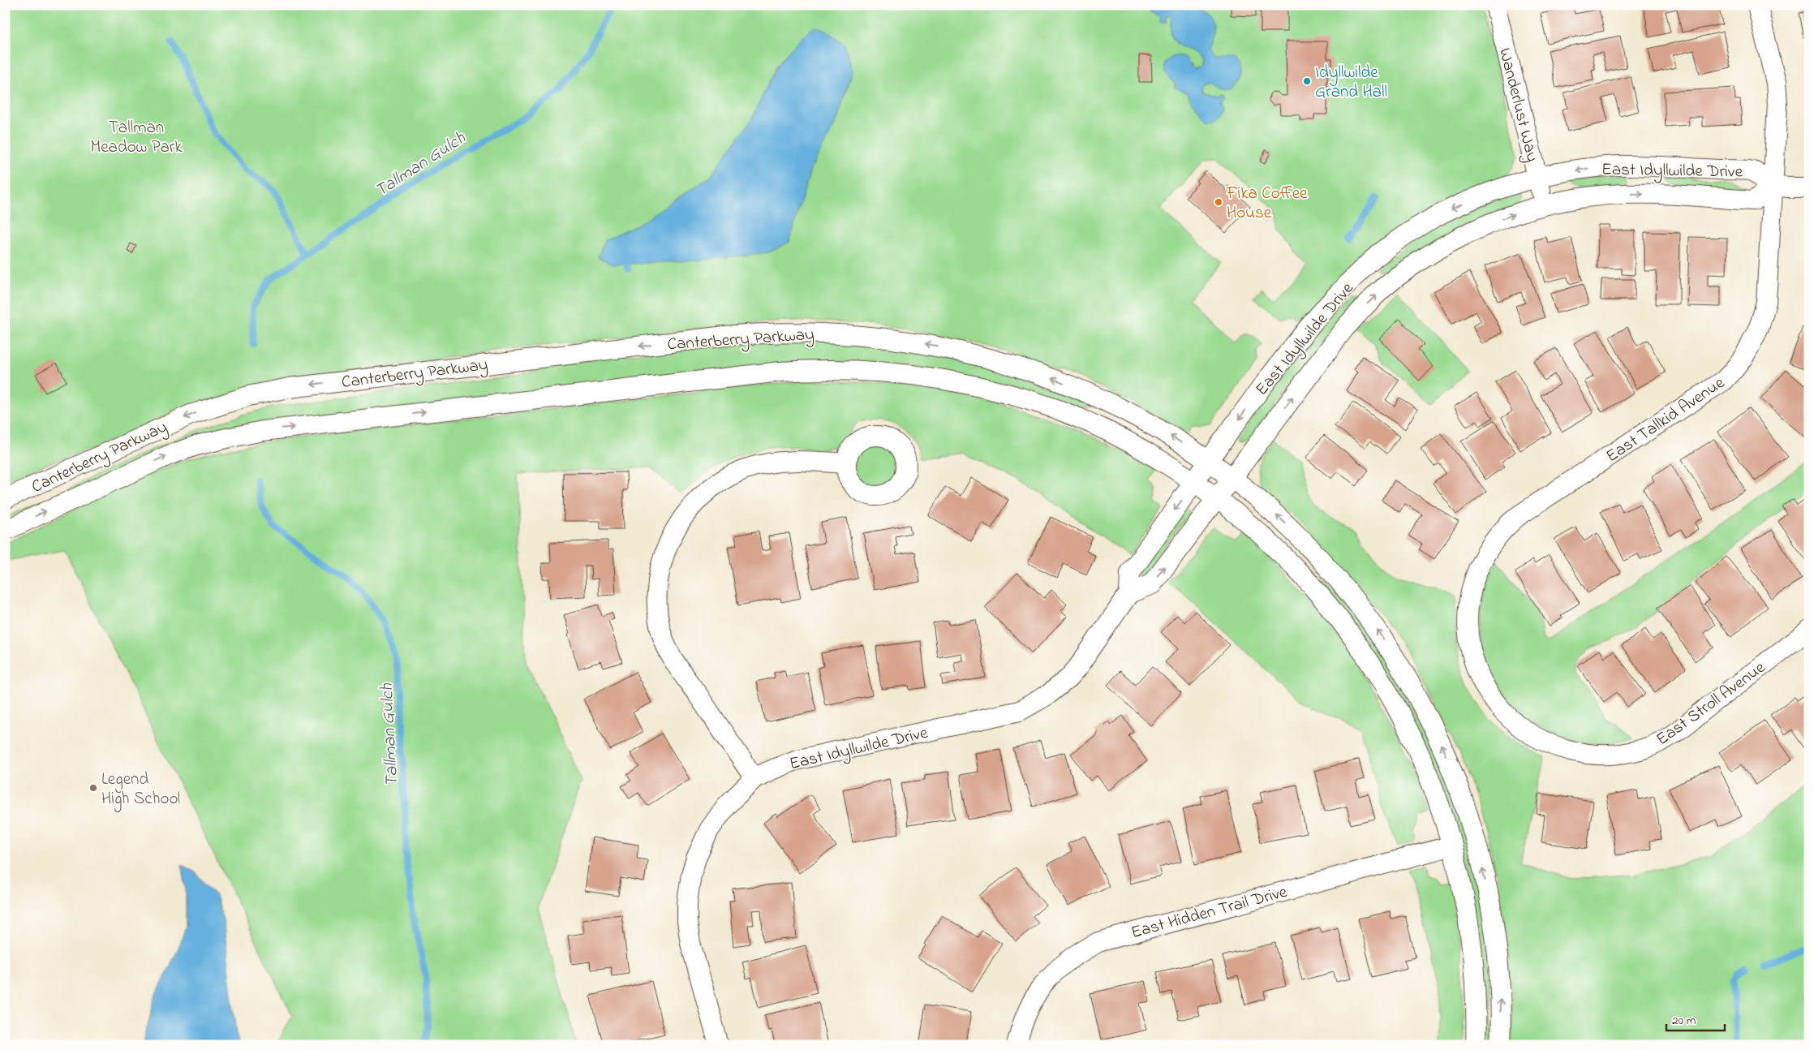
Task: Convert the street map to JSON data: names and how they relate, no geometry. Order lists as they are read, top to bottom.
{
  "streets": {
    "street": [
      "Wanderlust Way",
      "East Idyllwilde Drive",
      "Canterberry Parkway",
      "East Tallkid Avenue",
      "East Stroll Avenue",
      "East Hidden Trail Drive"
    ]
  },
  "crossings": [
    ["Wanderlust Way", "East Idyllwilde Drive"],
    ["East Idyllwilde Drive", "Canterberry Parkway"],
    ["East Idyllwilde Drive", "East Tallkid Avenue"],
    ["Canterberry Parkway", "East Hidden Trail Drive"],
    ["East Tallkid Avenue", "East Stroll Avenue"]
  ],
  "water": ["Tallman Gulch"],
  "parks": ["Tallman Meadow Park"],
  "places": ["Idyllwilde Grand Hall", "Fika Coffee House", "Legend High School"],
  "scale_bar": "20 m"
}
